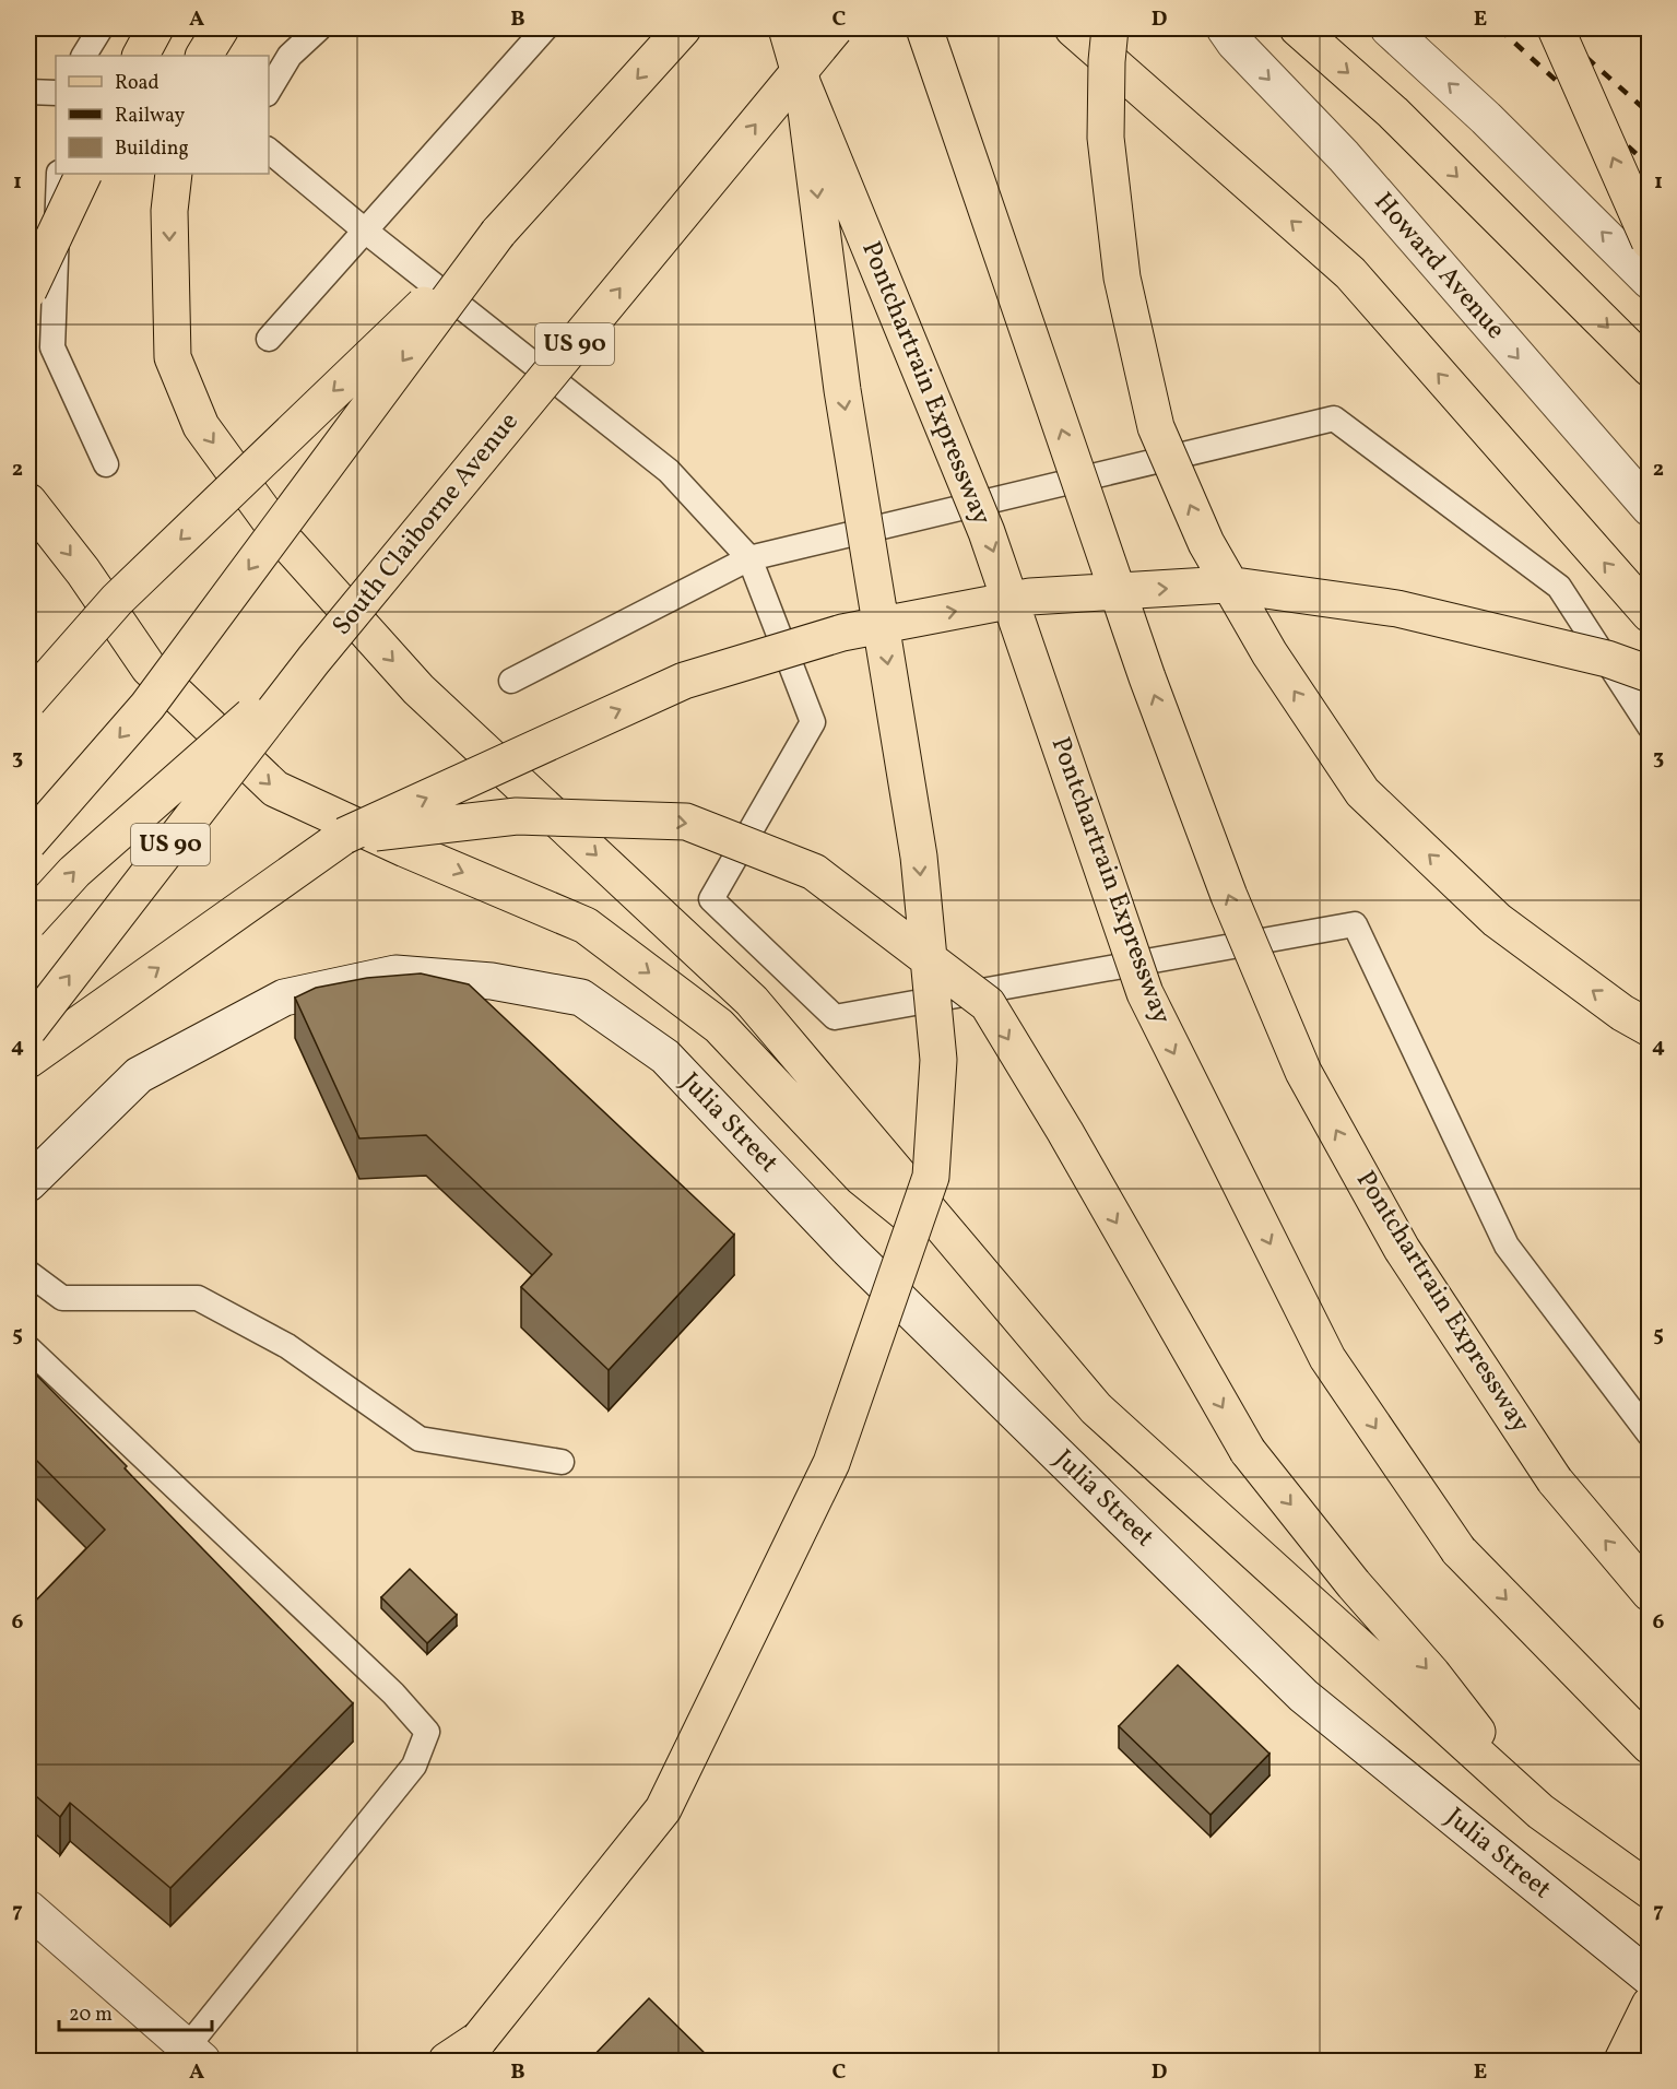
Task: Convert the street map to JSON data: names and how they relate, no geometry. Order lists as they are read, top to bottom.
{
  "streets": {
    "main road": ["US 90", "Pontchartrain Expressway", "South Claiborne Avenue"],
    "street": ["Howard Avenue", "Julia Street"]
  },
  "legend": ["Road", "Railway", "Building"],
  "scale_bar": "20 m",
  "grid": {
    "columns": [
      "A",
      "B",
      "C",
      "D",
      "E"
    ],
    "rows": [
      "1",
      "2",
      "3",
      "4",
      "5",
      "6",
      "7"
    ]
  }
}
